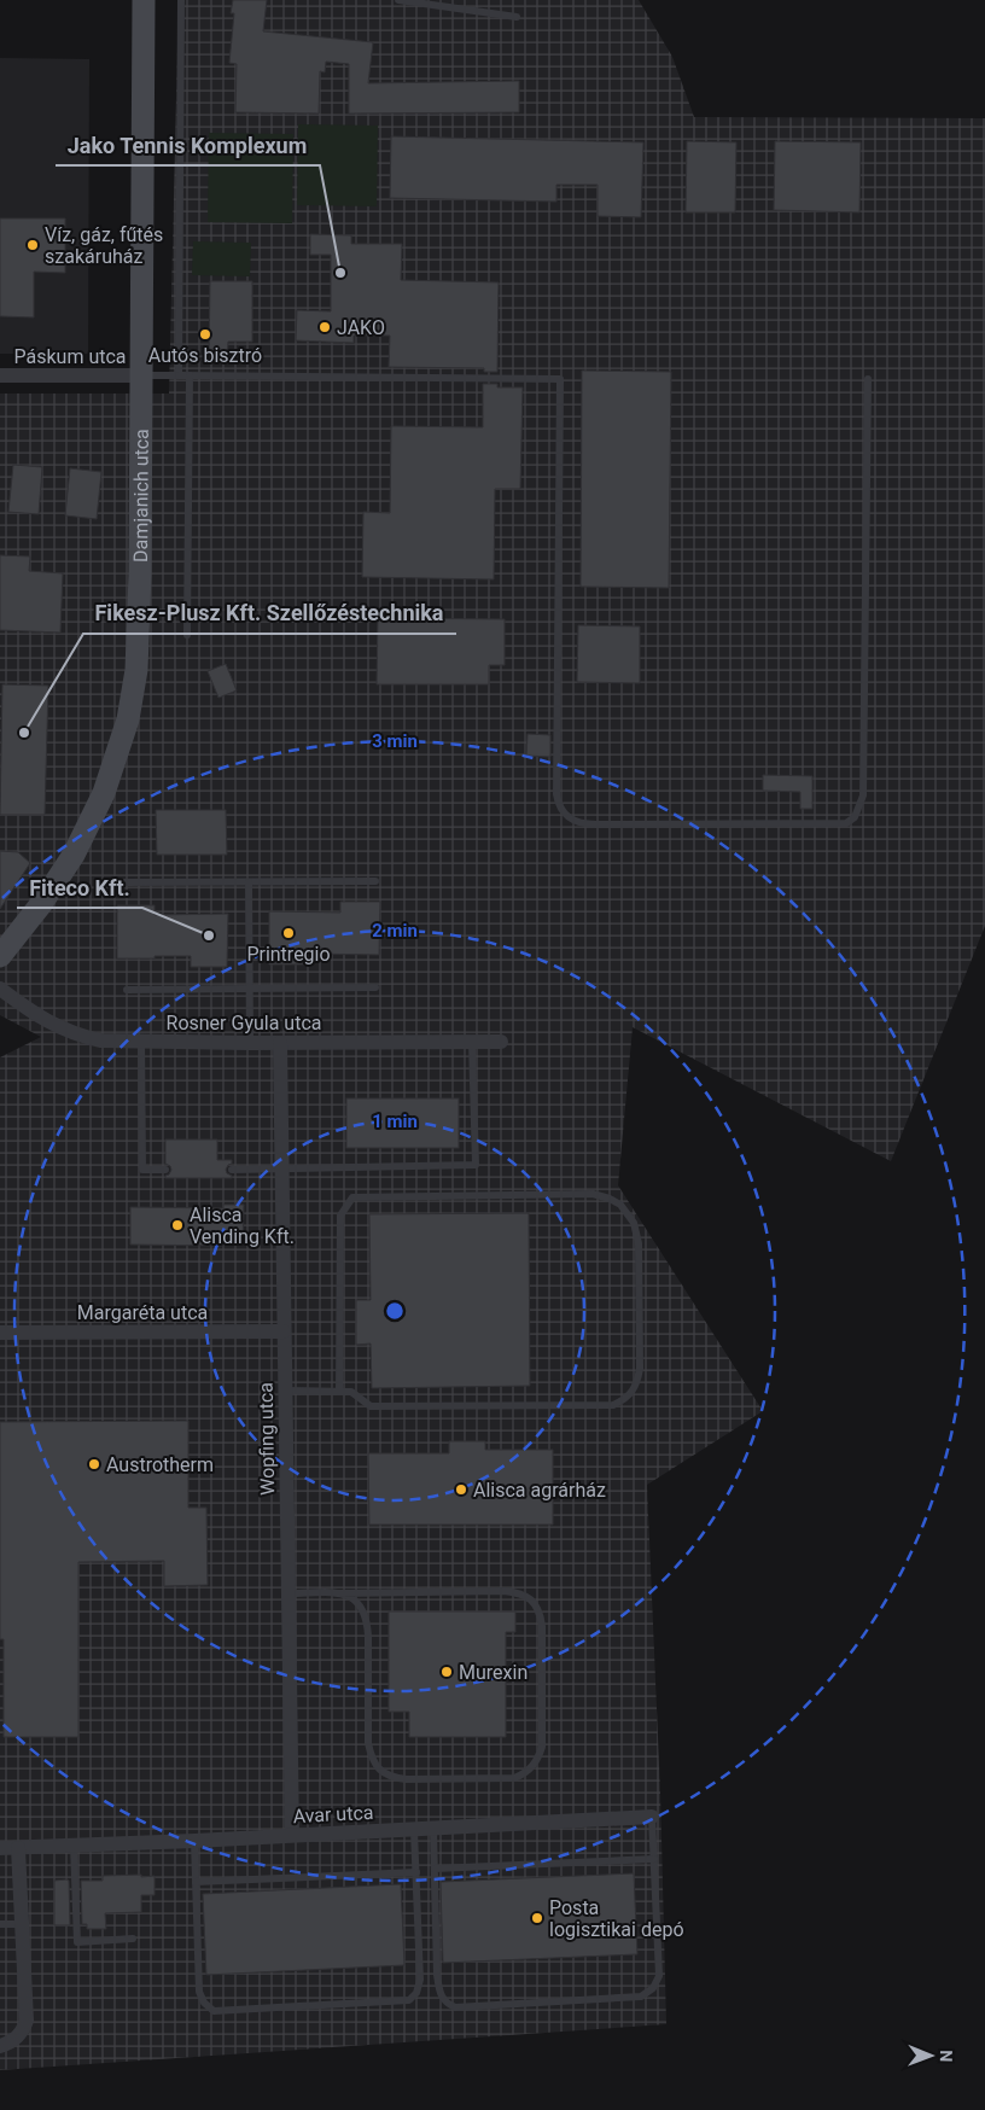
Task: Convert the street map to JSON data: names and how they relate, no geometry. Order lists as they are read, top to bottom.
{
  "streets": {
    "main road": ["Damjanich utca"],
    "street": [
      "Páskum utca",
      "Rosner Gyula utca",
      "Margaréta utca",
      "Wopfing utca",
      "Avar utca"
    ]
  },
  "crossings": [
    ["Páskum utca", "Damjanich utca"],
    ["Rosner Gyula utca", "Wopfing utca"],
    ["Margaréta utca", "Wopfing utca"],
    ["Wopfing utca", "Avar utca"]
  ],
  "places": [
    "Víz, gáz, fűtés szakáruház",
    "Jako Tennis Komplexum",
    "JAKO",
    "Autós bisztró",
    "Fikesz-Plusz Kft. Szellőzéstechnika",
    "Printregio",
    "Fiteco Kft.",
    "Alisca Vending Kft.",
    "Austrotherm",
    "Alisca agrárház",
    "Murexin",
    "Posta logisztikai depó"
  ],
  "north": "right",
  "rings": ["3 min", "2 min", "1 min"]
}
